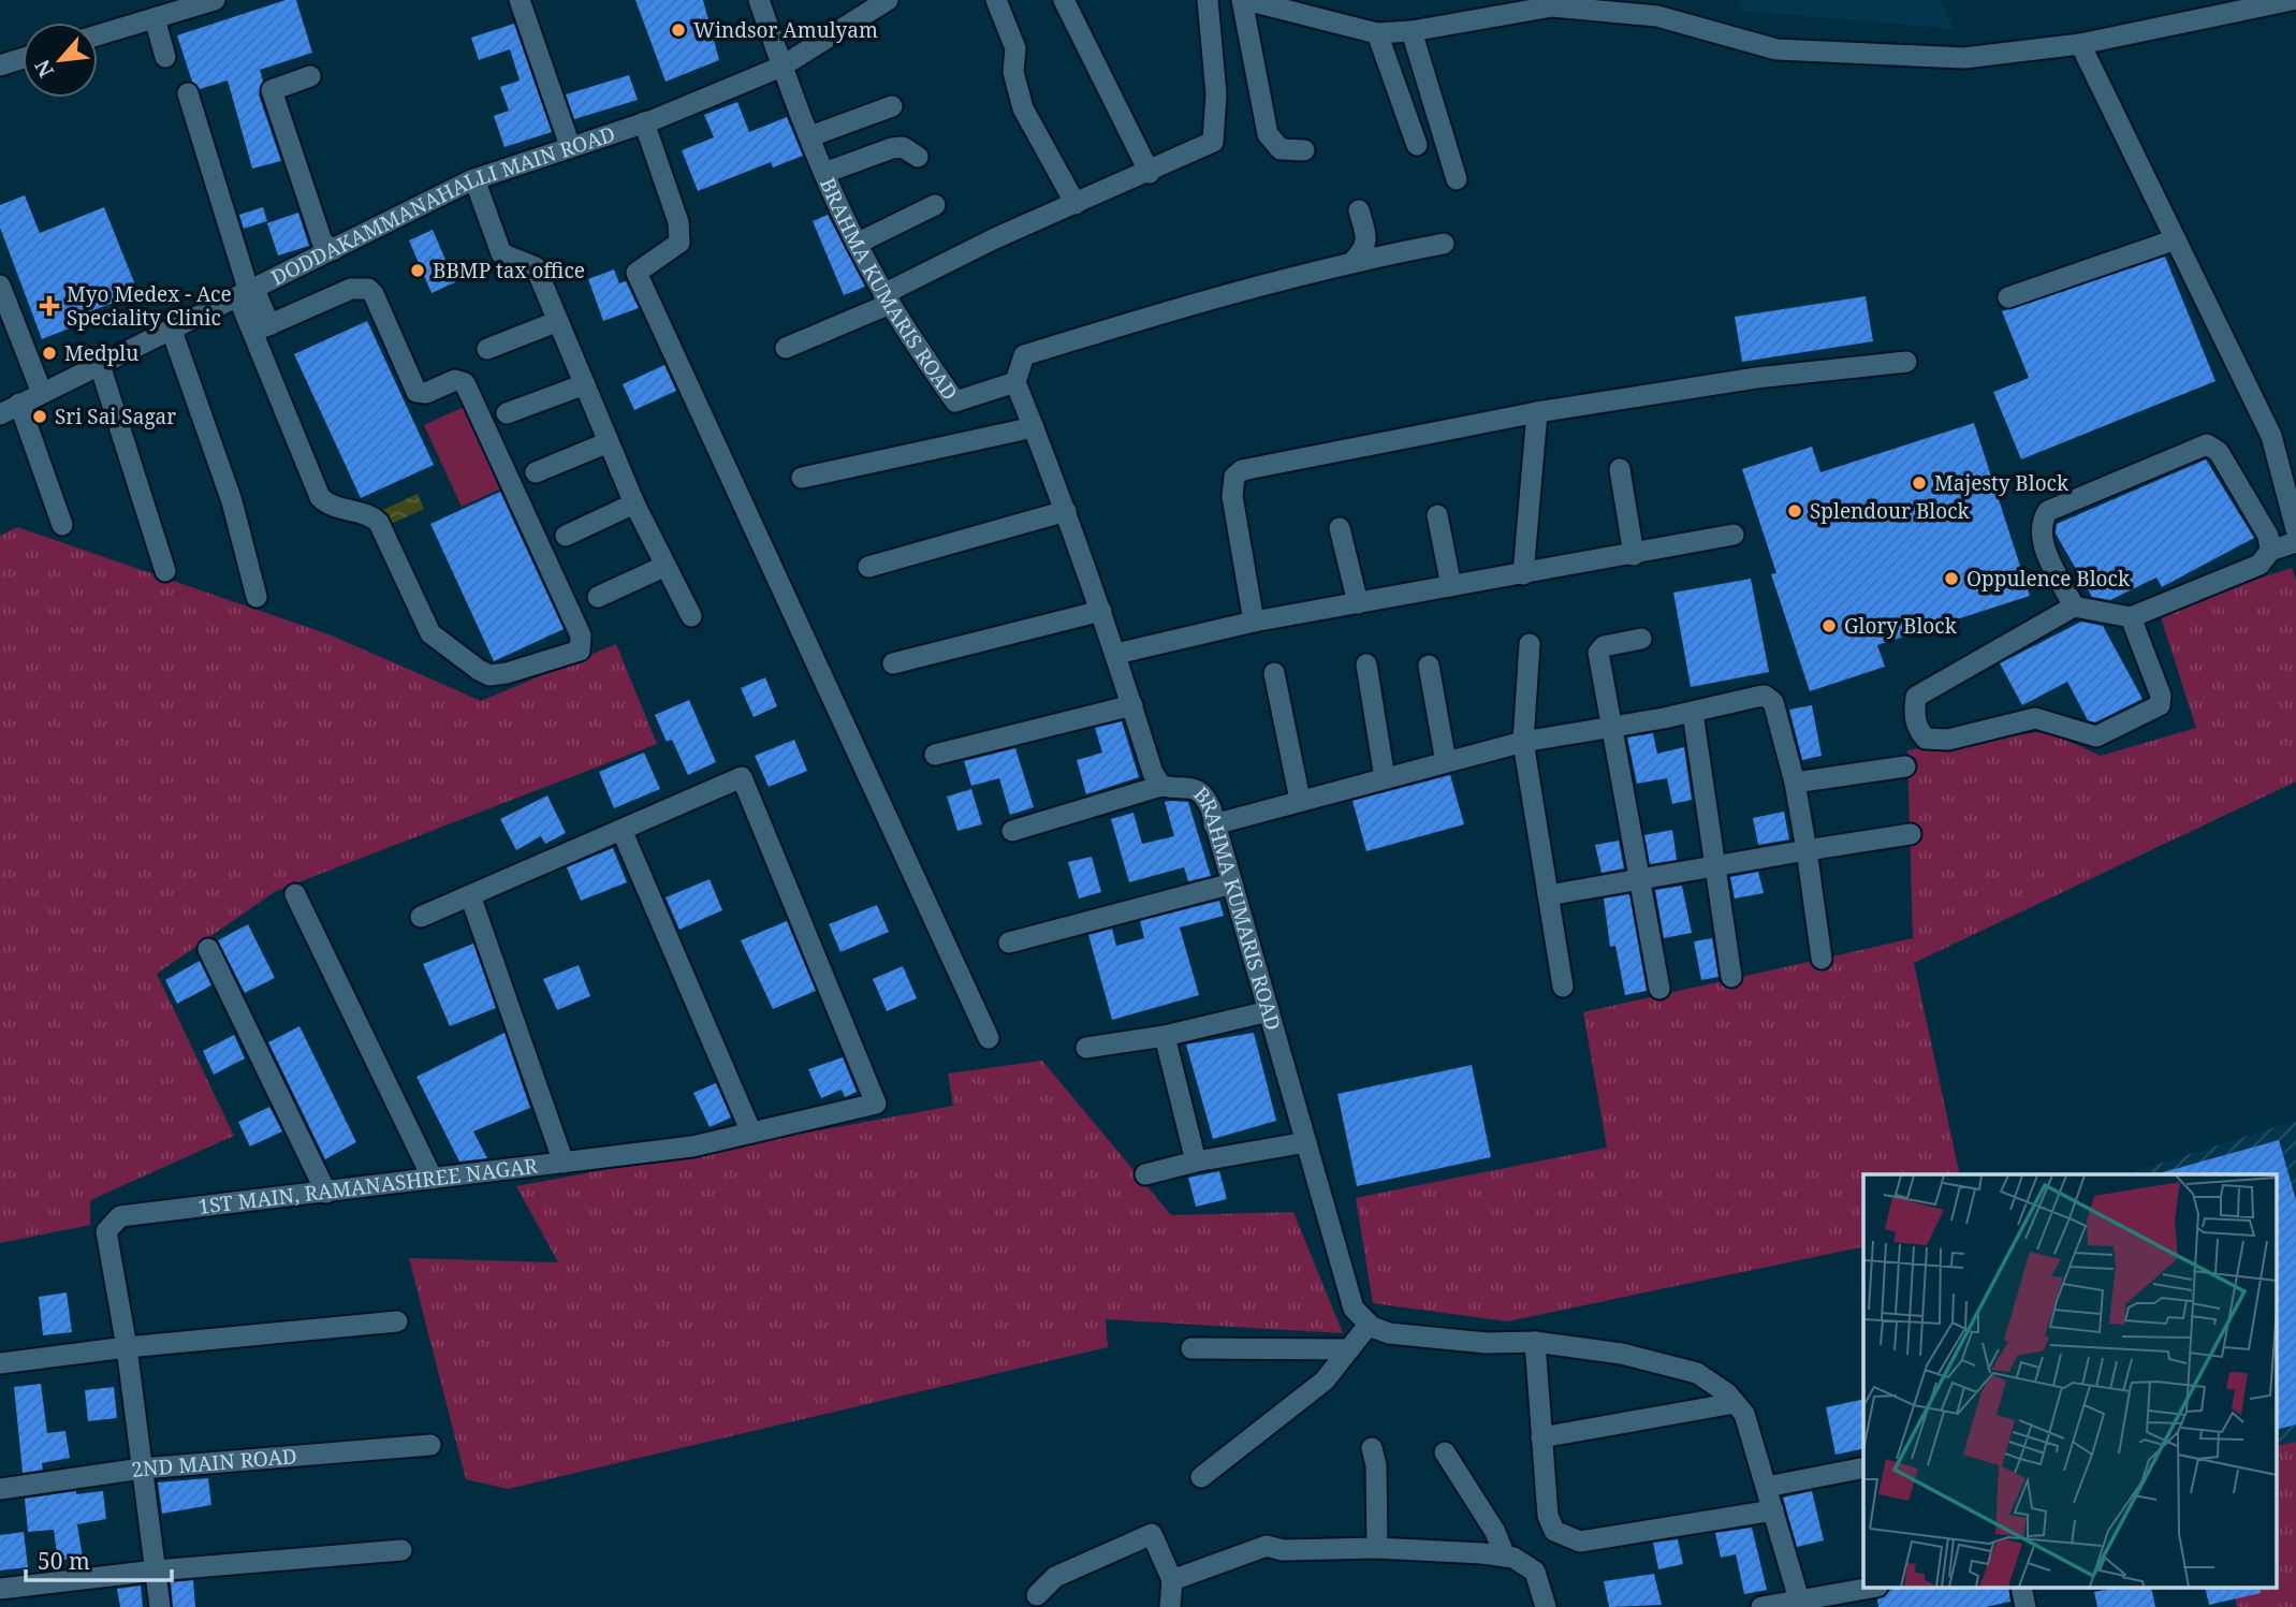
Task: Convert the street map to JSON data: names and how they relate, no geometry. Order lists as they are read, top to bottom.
{
  "streets": {
    "street": [
      "DODDAKAMMANAHALLI MAIN ROAD",
      "BRAHMA KUMARIS ROAD",
      "1ST MAIN, RAMANASHREE NAGAR",
      "2ND MAIN ROAD"
    ]
  },
  "crossings": [
    ["DODDAKAMMANAHALLI MAIN ROAD", "BRAHMA KUMARIS ROAD"]
  ],
  "places": {
    "other": [
      "Windsor Amulyam",
      "BBMP tax office",
      "Medplu",
      "Sri Sai Sagar",
      "Majesty Block",
      "Splendour Block",
      "Oppulence Block",
      "Glory Block"
    ],
    "health": ["Myo Medex - Ace Speciality Clinic"]
  },
  "scale_bar": "50 m",
  "north": "bottom left"
}
